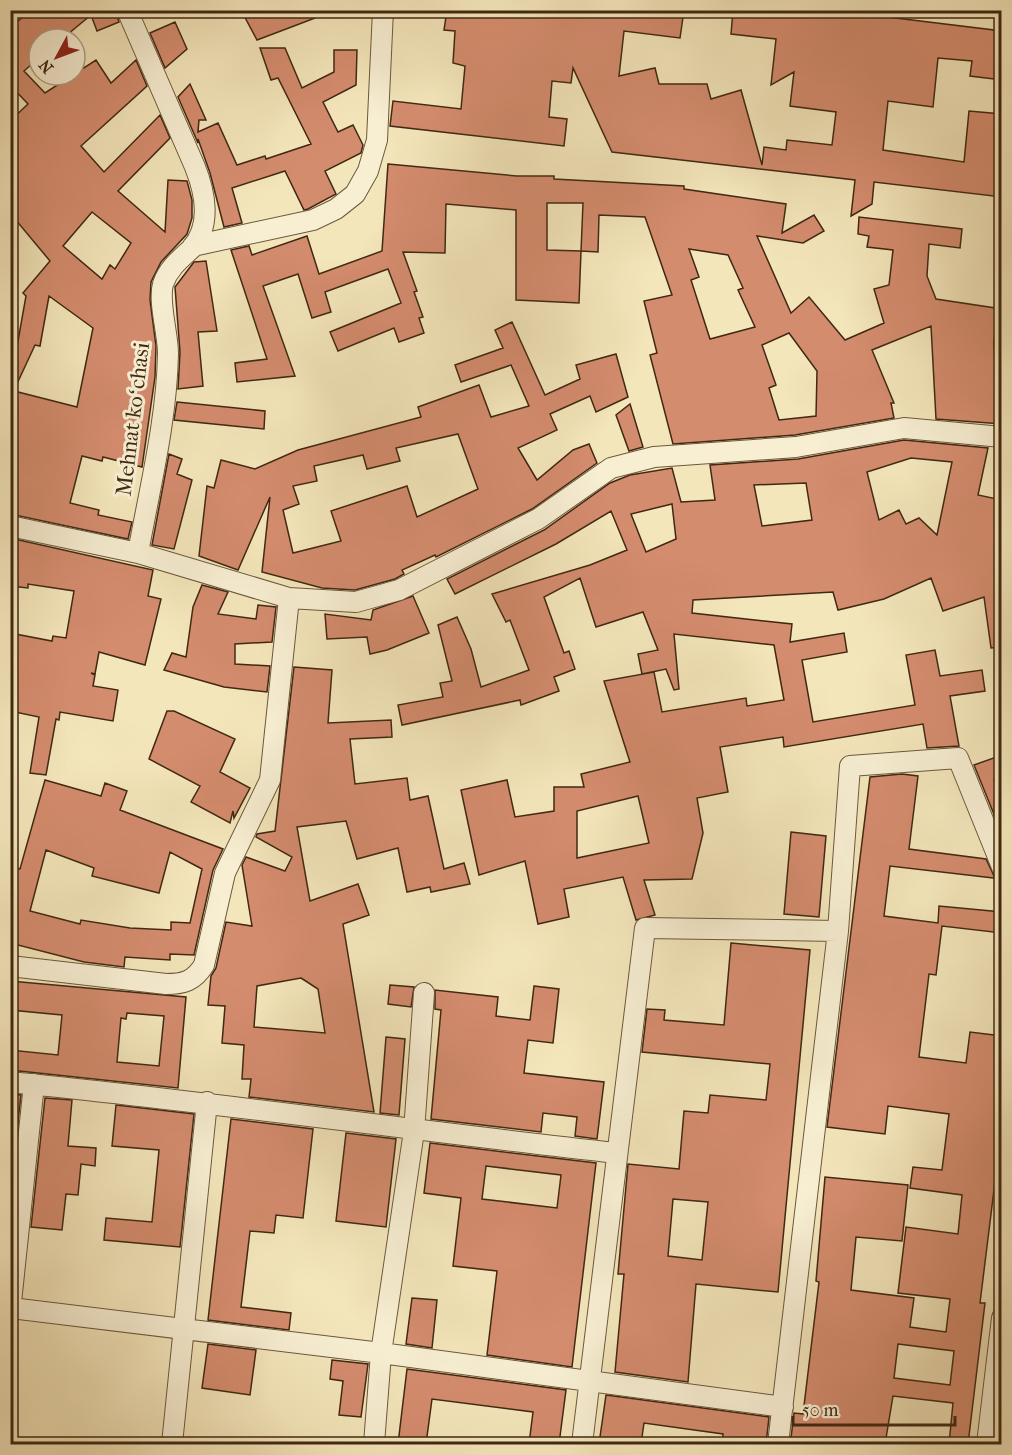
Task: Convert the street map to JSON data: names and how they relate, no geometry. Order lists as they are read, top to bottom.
{
  "streets": {
    "street": ["Mehnat koʻchasi"]
  },
  "scale_bar": "50 m",
  "north": "bottom left"
}
